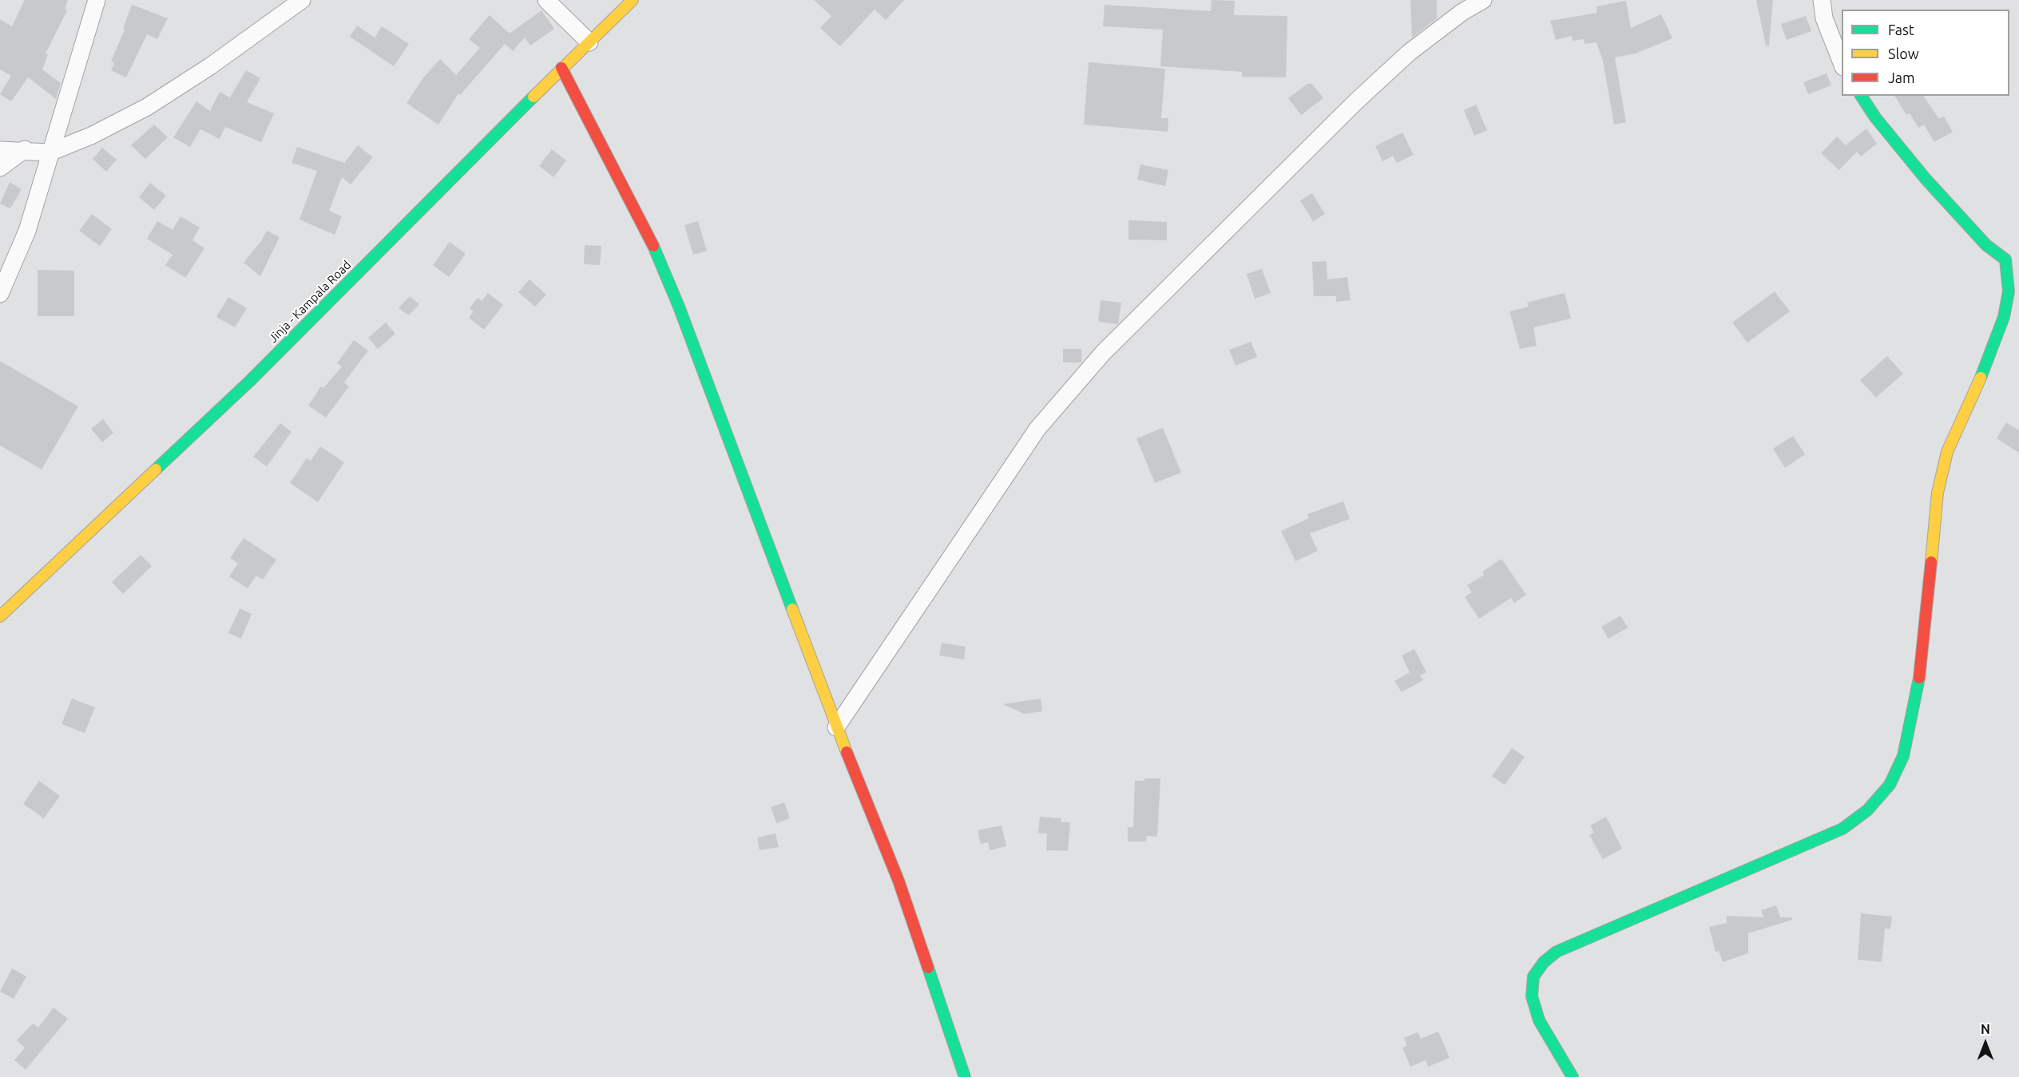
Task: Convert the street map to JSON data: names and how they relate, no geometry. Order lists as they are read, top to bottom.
{
  "streets": {
    "main road": ["Jinja - Kampala Road"]
  },
  "legend": ["Fast", "Slow", "Jam"],
  "north": "top"
}
